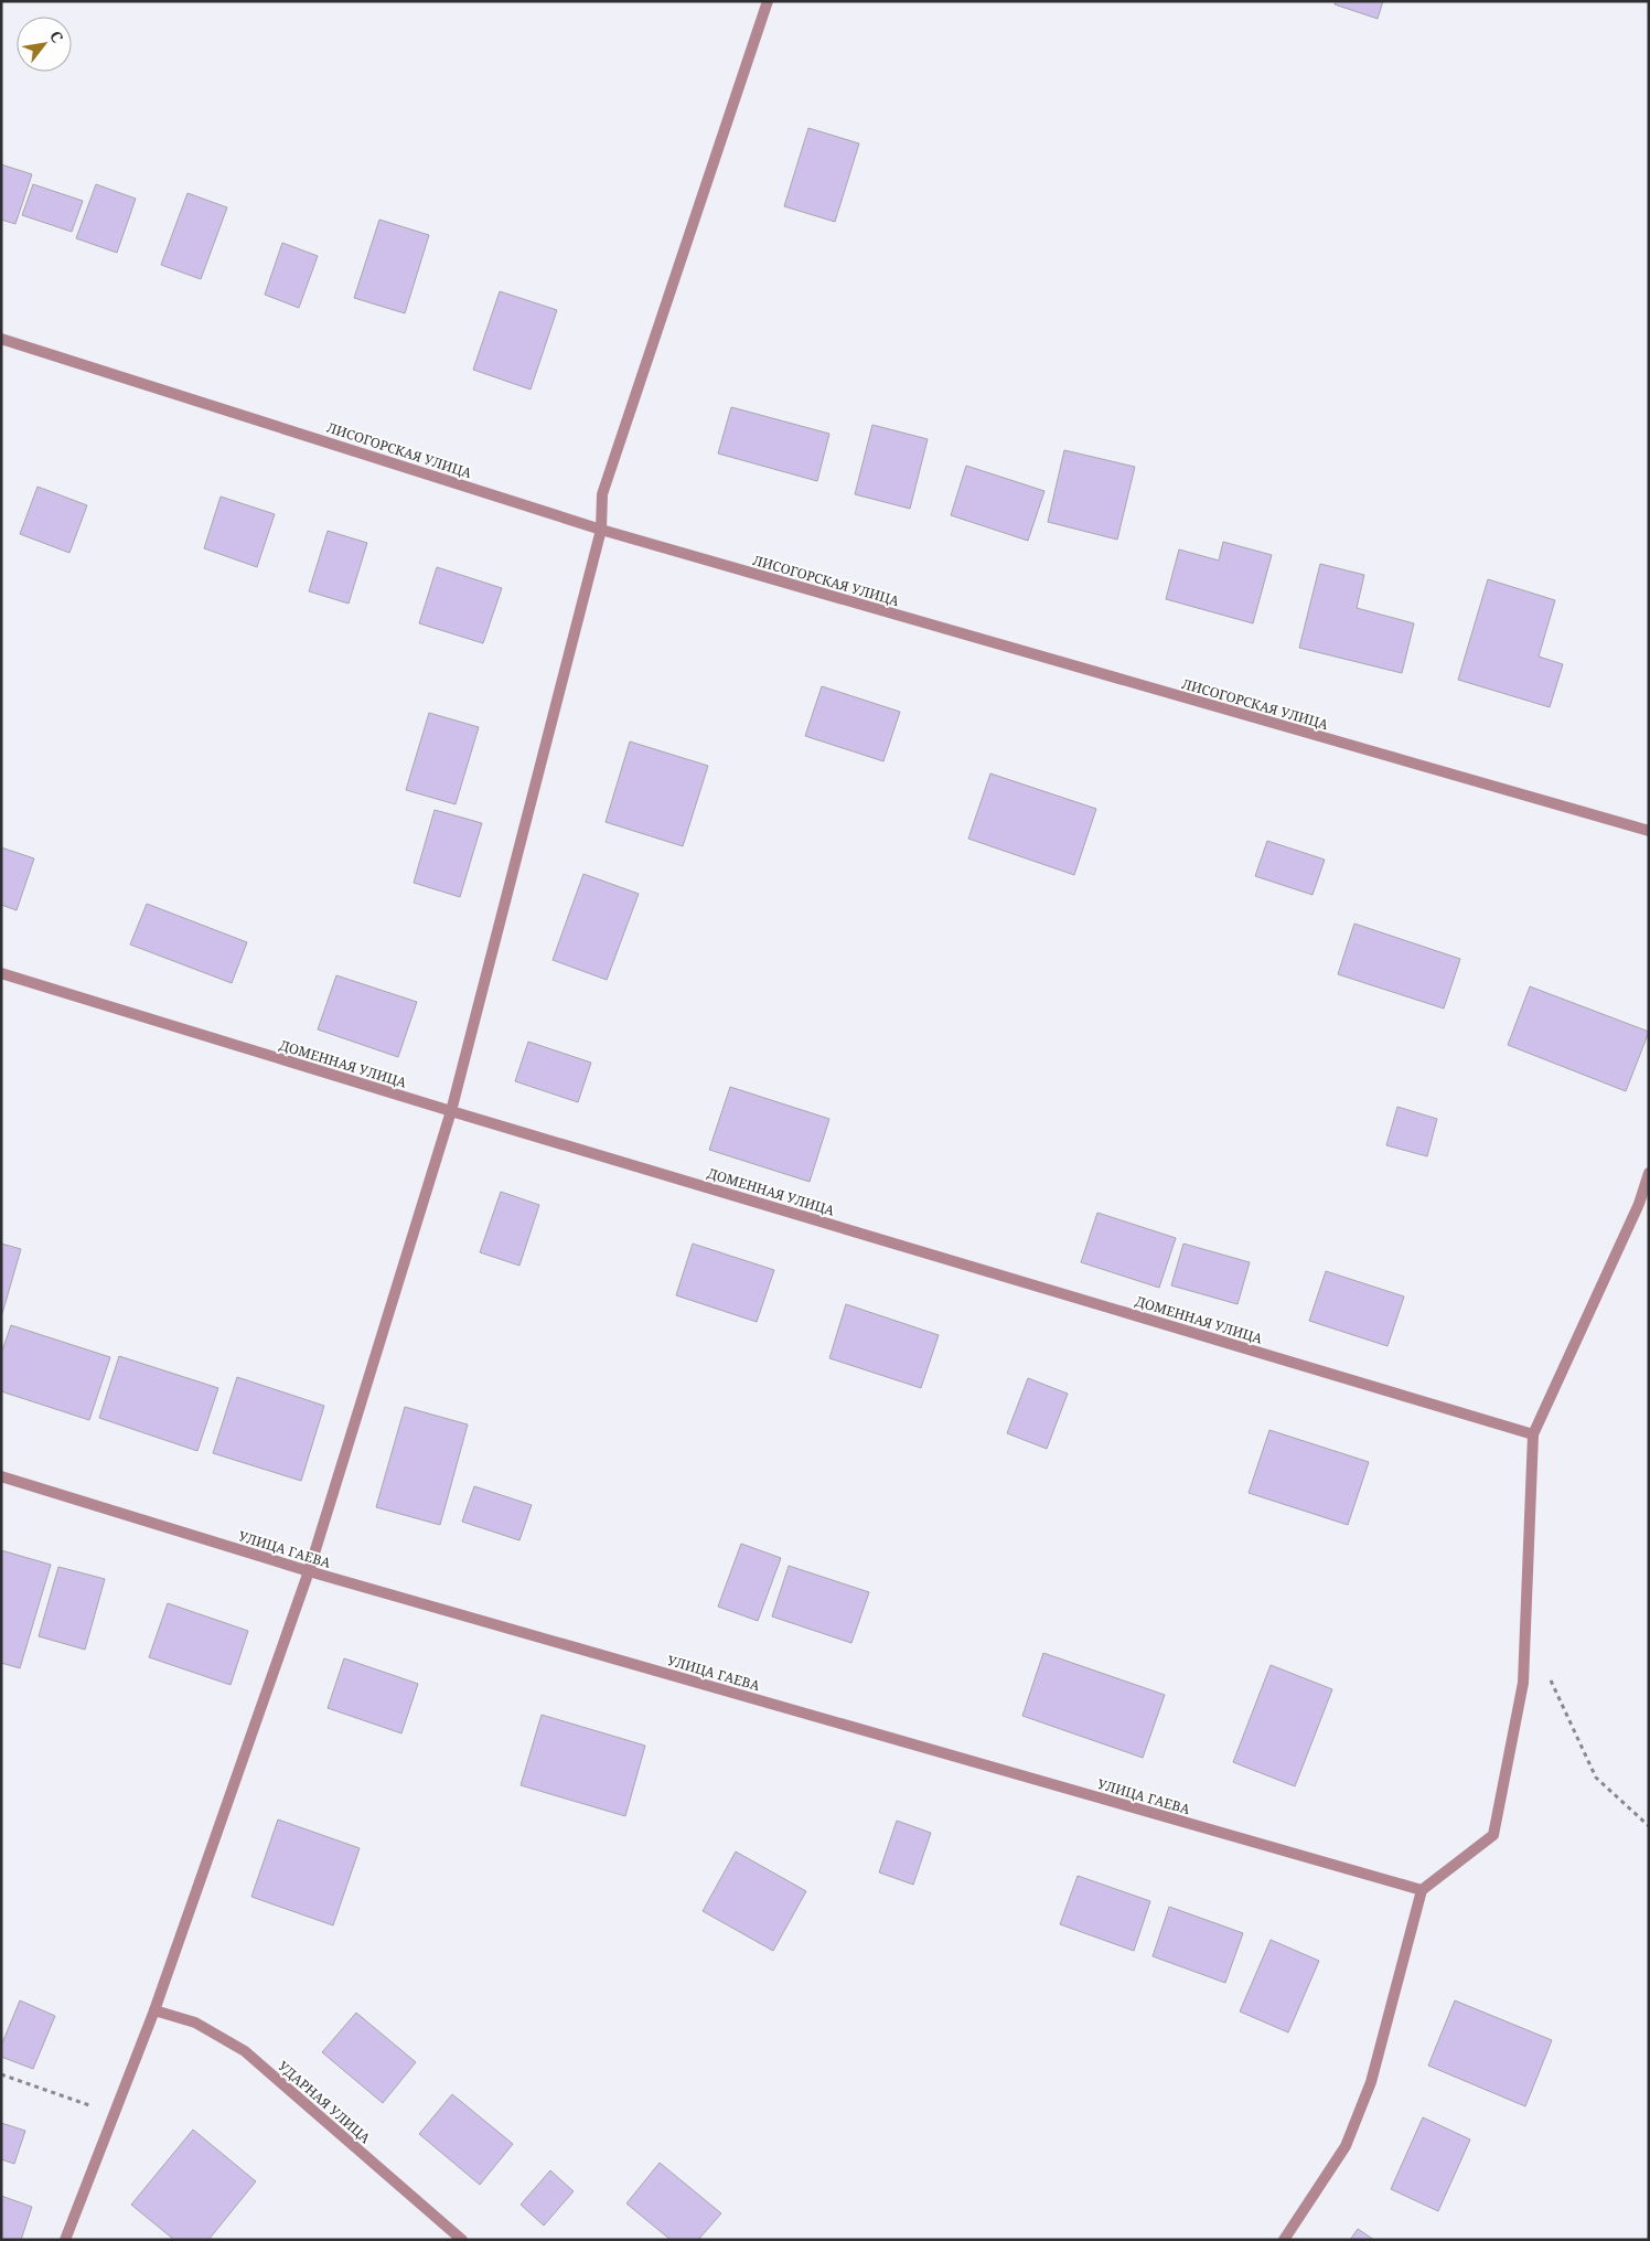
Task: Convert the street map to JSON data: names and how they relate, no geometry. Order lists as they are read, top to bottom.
{
  "streets": {
    "street": [
      "ЛИСОГОРСКАЯ УЛИЦА",
      "ДОМЕННАЯ УЛИЦА",
      "УЛИЦА ГАЕВА",
      "УДАРНАЯ УЛИЦА"
    ]
  },
  "north": "top right"
}
